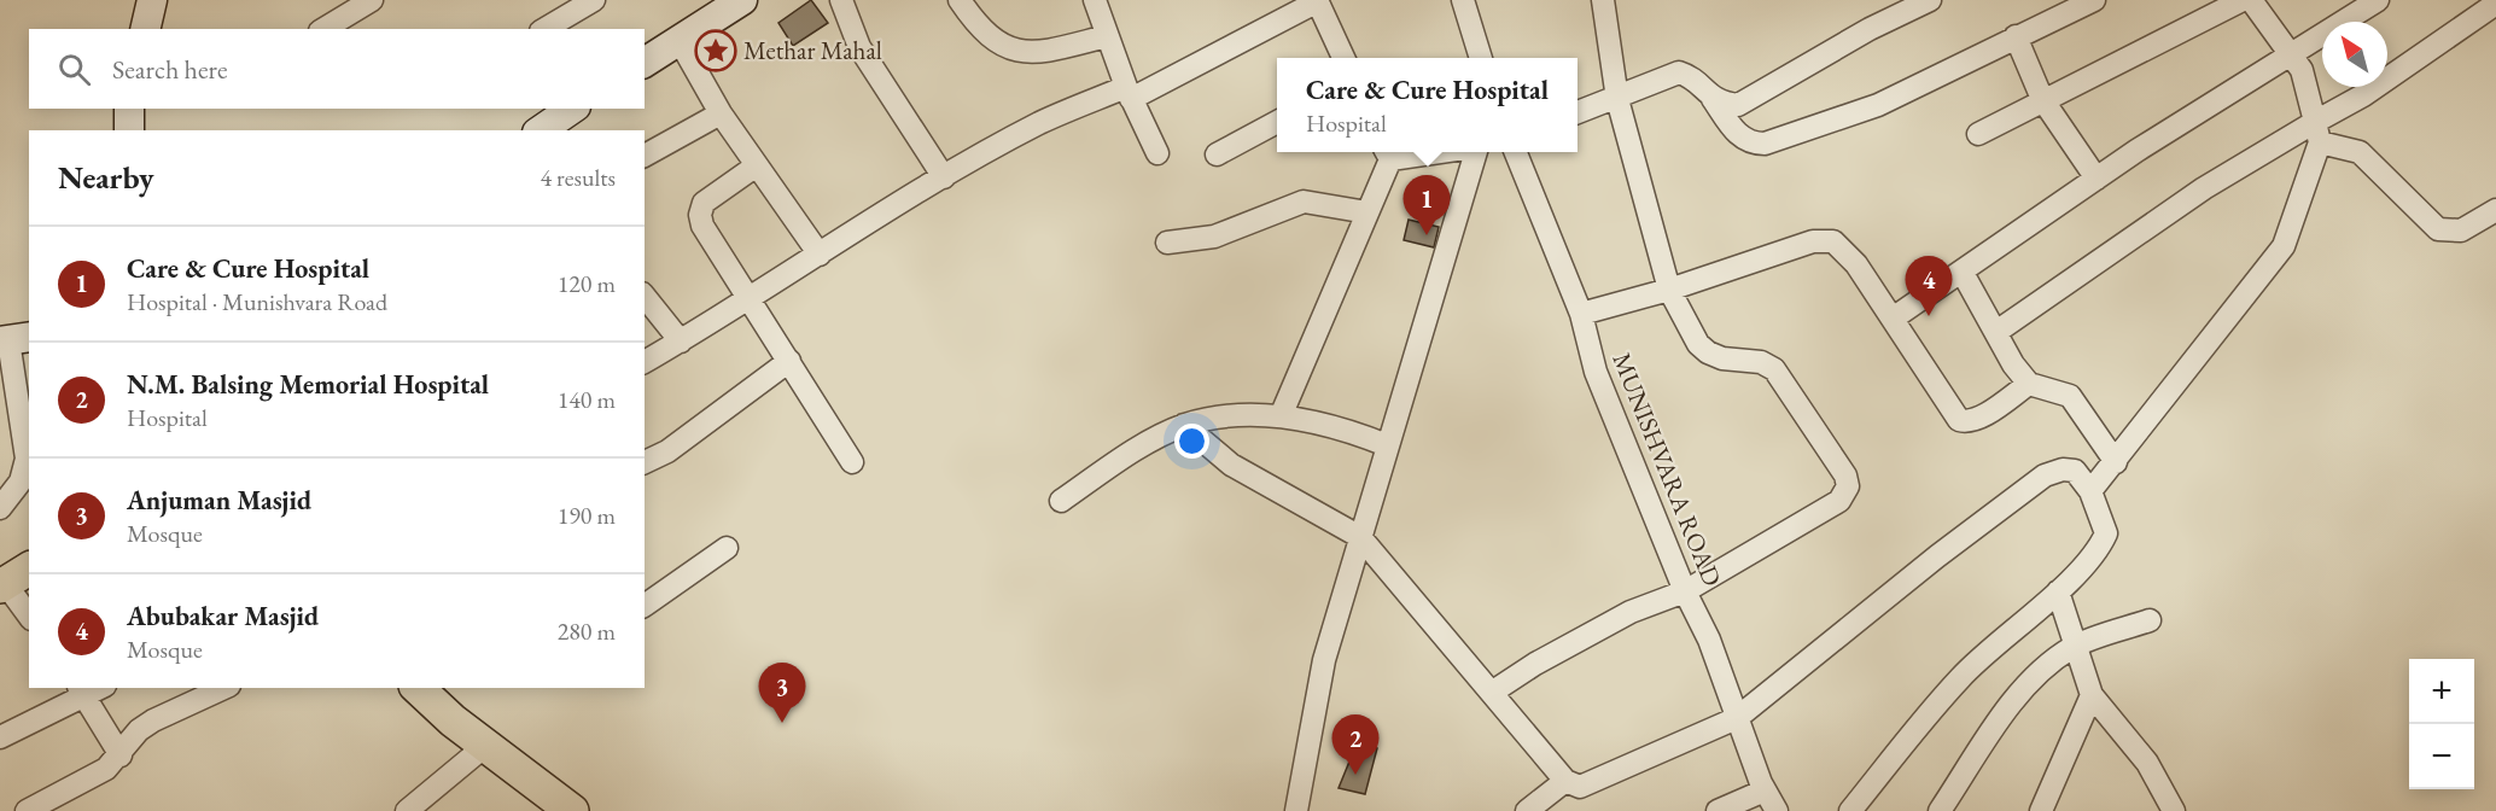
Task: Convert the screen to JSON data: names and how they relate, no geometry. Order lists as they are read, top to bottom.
{
  "streets": {
    "street": ["MUNISHVARA ROAD"]
  },
  "places": {
    "place": ["Methar Mahal"]
  },
  "north": "top left",
  "page": {
    "search": "Search here",
    "popup": ["Care & Cure Hospital", "Hospital"],
    "heading": ["Nearby", "4 results"],
    "pins": [
      "1",
      "4",
      "3",
      "2"
    ],
    "list": [
      {
        "mark": "1",
        "name": "Care & Cure Hospital",
        "note": "Hospital · Munishvara Road",
        "value": "120 m"
      },
      {
        "mark": "2",
        "name": "N.M. Balsing Memorial Hospital",
        "note": "Hospital",
        "value": "140 m"
      },
      {
        "mark": "3",
        "name": "Anjuman Masjid",
        "note": "Mosque",
        "value": "190 m"
      },
      {
        "mark": "4",
        "name": "Abubakar Masjid",
        "note": "Mosque",
        "value": "280 m"
      }
    ],
    "map_buttons": ["+", "−"]
  }
}
